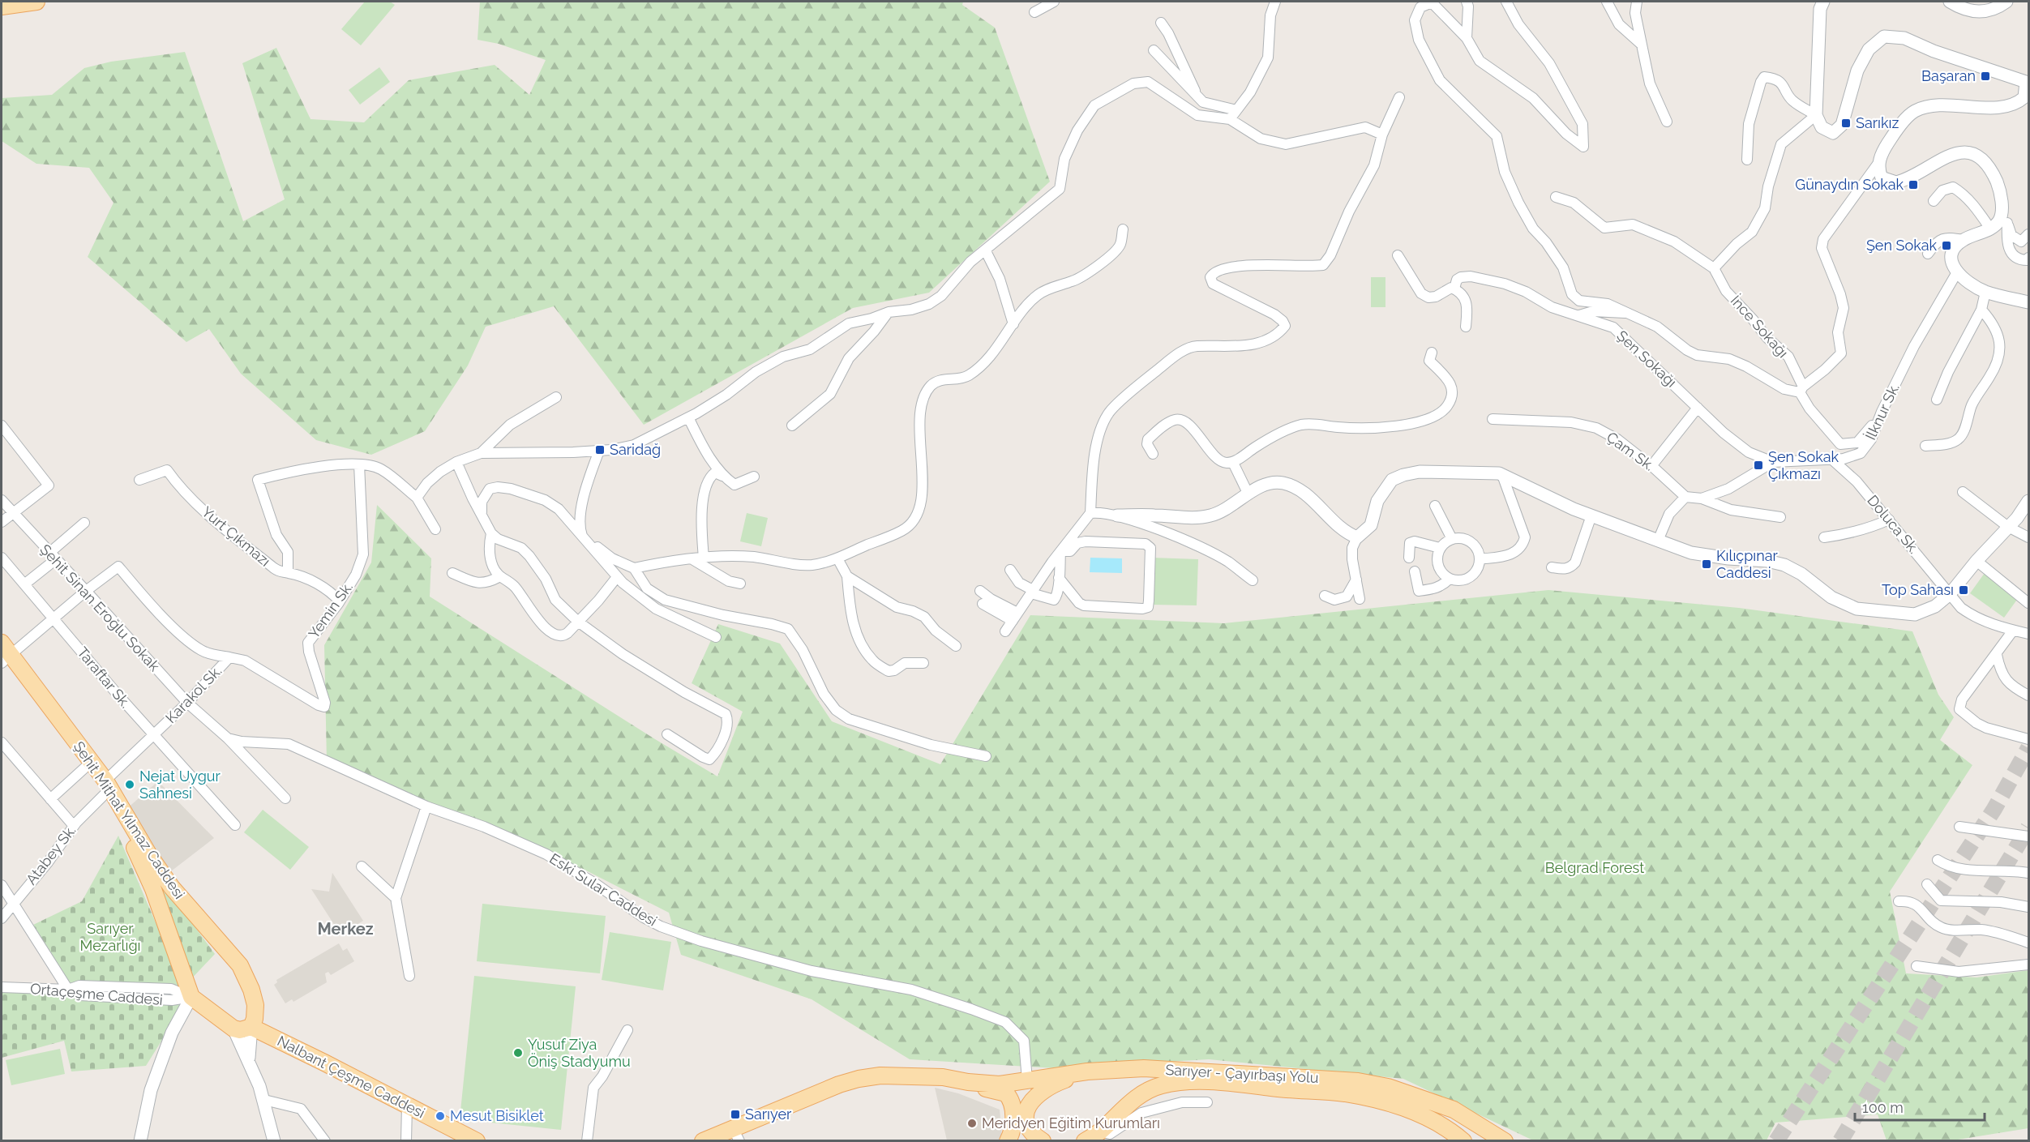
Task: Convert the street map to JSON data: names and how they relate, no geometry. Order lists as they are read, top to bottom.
{
  "streets": {
    "main road": ["Şehit Mithat Yılmaz Caddesi", "Sarıyer - Çayırbaşı Yolu", "Nalbant Çeşme Caddesi"],
    "street": [
      "İnce Sokağı",
      "Şen Sokağı",
      "İlknur Sk.",
      "Çam Sk.",
      "Doluca Sk.",
      "Yurt Çıkmazı",
      "Şehit Sinan Eroğlu Sokak",
      "Yemin Sk.",
      "Taraftar Sk.",
      "Karakol Sk.",
      "Atabey Sk.",
      "Eski Sular Caddesi",
      "Ortaçeşme Caddesi"
    ]
  },
  "crossings": [
    ["İnce Sokağı", "İlknur Sk."],
    ["Şen Sokağı", "İlknur Sk."],
    ["İlknur Sk.", "Doluca Sk."],
    ["Yurt Çıkmazı", "Yemin Sk."],
    ["Şehit Sinan Eroğlu Sokak", "Karakol Sk."],
    ["Yemin Sk.", "Karakol Sk."],
    ["Taraftar Sk.", "Karakol Sk."],
    ["Karakol Sk.", "Şehit Mithat Yılmaz Caddesi"],
    ["Karakol Sk.", "Atabey Sk."],
    ["Şehit Mithat Yılmaz Caddesi", "Atabey Sk."],
    ["Şehit Mithat Yılmaz Caddesi", "Ortaçeşme Caddesi"],
    ["Şehit Mithat Yılmaz Caddesi", "Nalbant Çeşme Caddesi"],
    ["Eski Sular Caddesi", "Sarıyer - Çayırbaşı Yolu"]
  ],
  "districts": ["Merkez"],
  "parks": ["Belgrad Forest", "Sarıyer Mezarlığı"],
  "places": {
    "transit": [
      "Başaran",
      "Sarıkız",
      "Günaydın Sokak",
      "Şen Sokak",
      "Saridağ",
      "Şen Sokak Çıkmazı",
      "Kılıçpınar Caddesi",
      "Top Sahası",
      "Sarıyer"
    ],
    "other": [
      "Nejat Uygur Sahnesi",
      "Yusuf Ziya Öniş Stadyumu",
      "Mesut Bisiklet",
      "Meridyen Eğitim Kurumları"
    ]
  },
  "scale_bar": "100 m"
}
